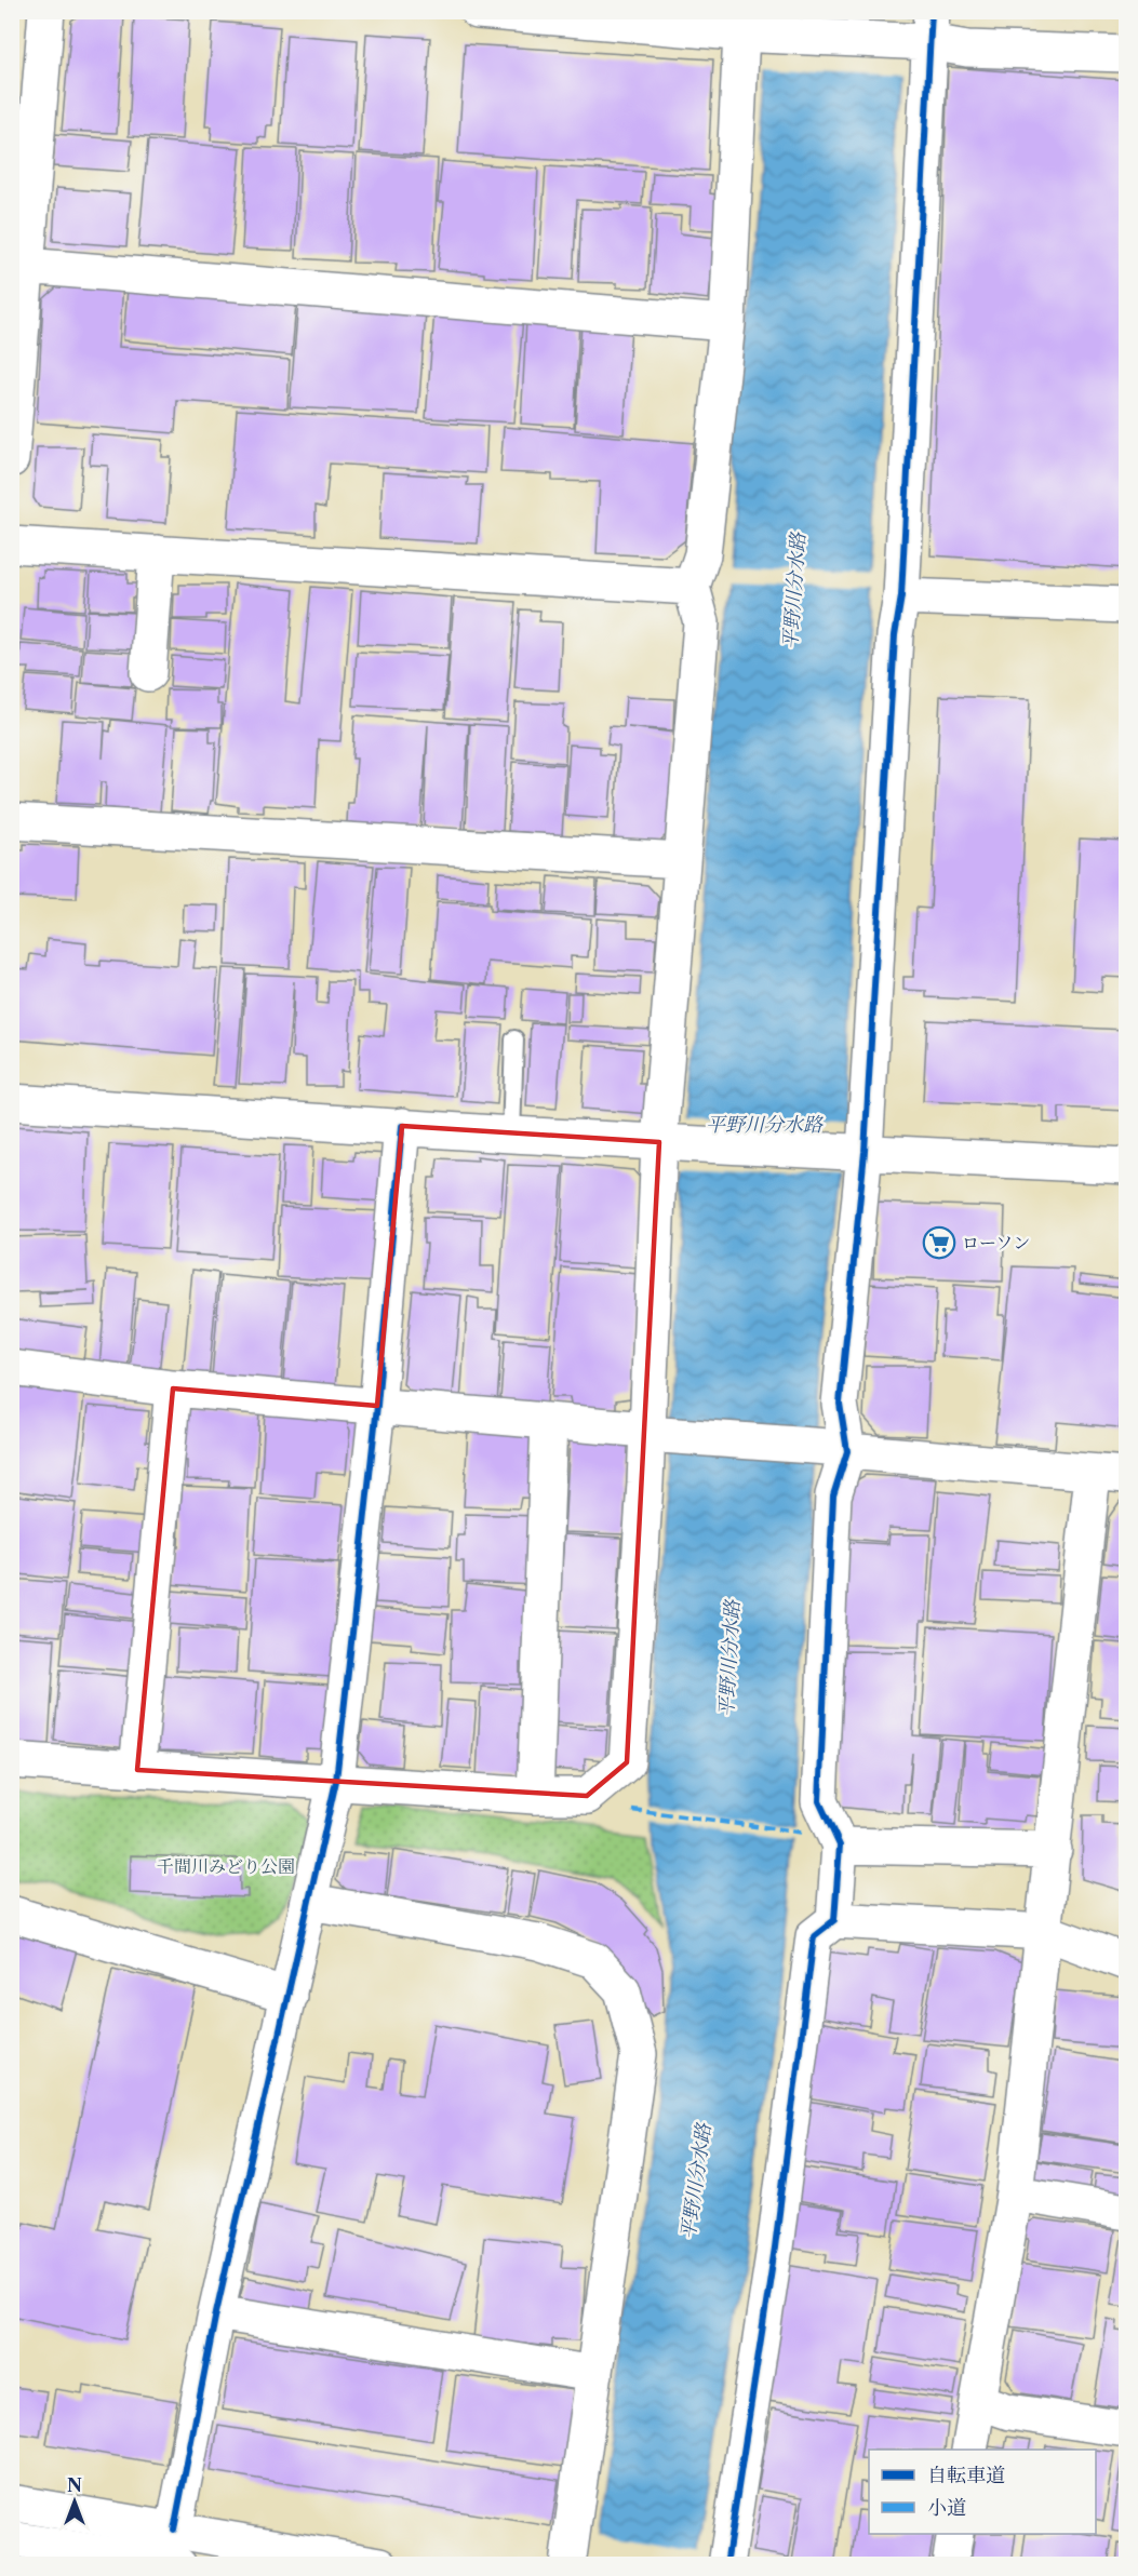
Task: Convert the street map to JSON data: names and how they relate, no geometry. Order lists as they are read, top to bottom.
{
  "water": ["平野川分水路"],
  "parks": ["千間川みどり公園"],
  "places": {
    "supermarket": ["ローソン"]
  },
  "legend": ["自転車道", "小道"],
  "north": "top"
}
